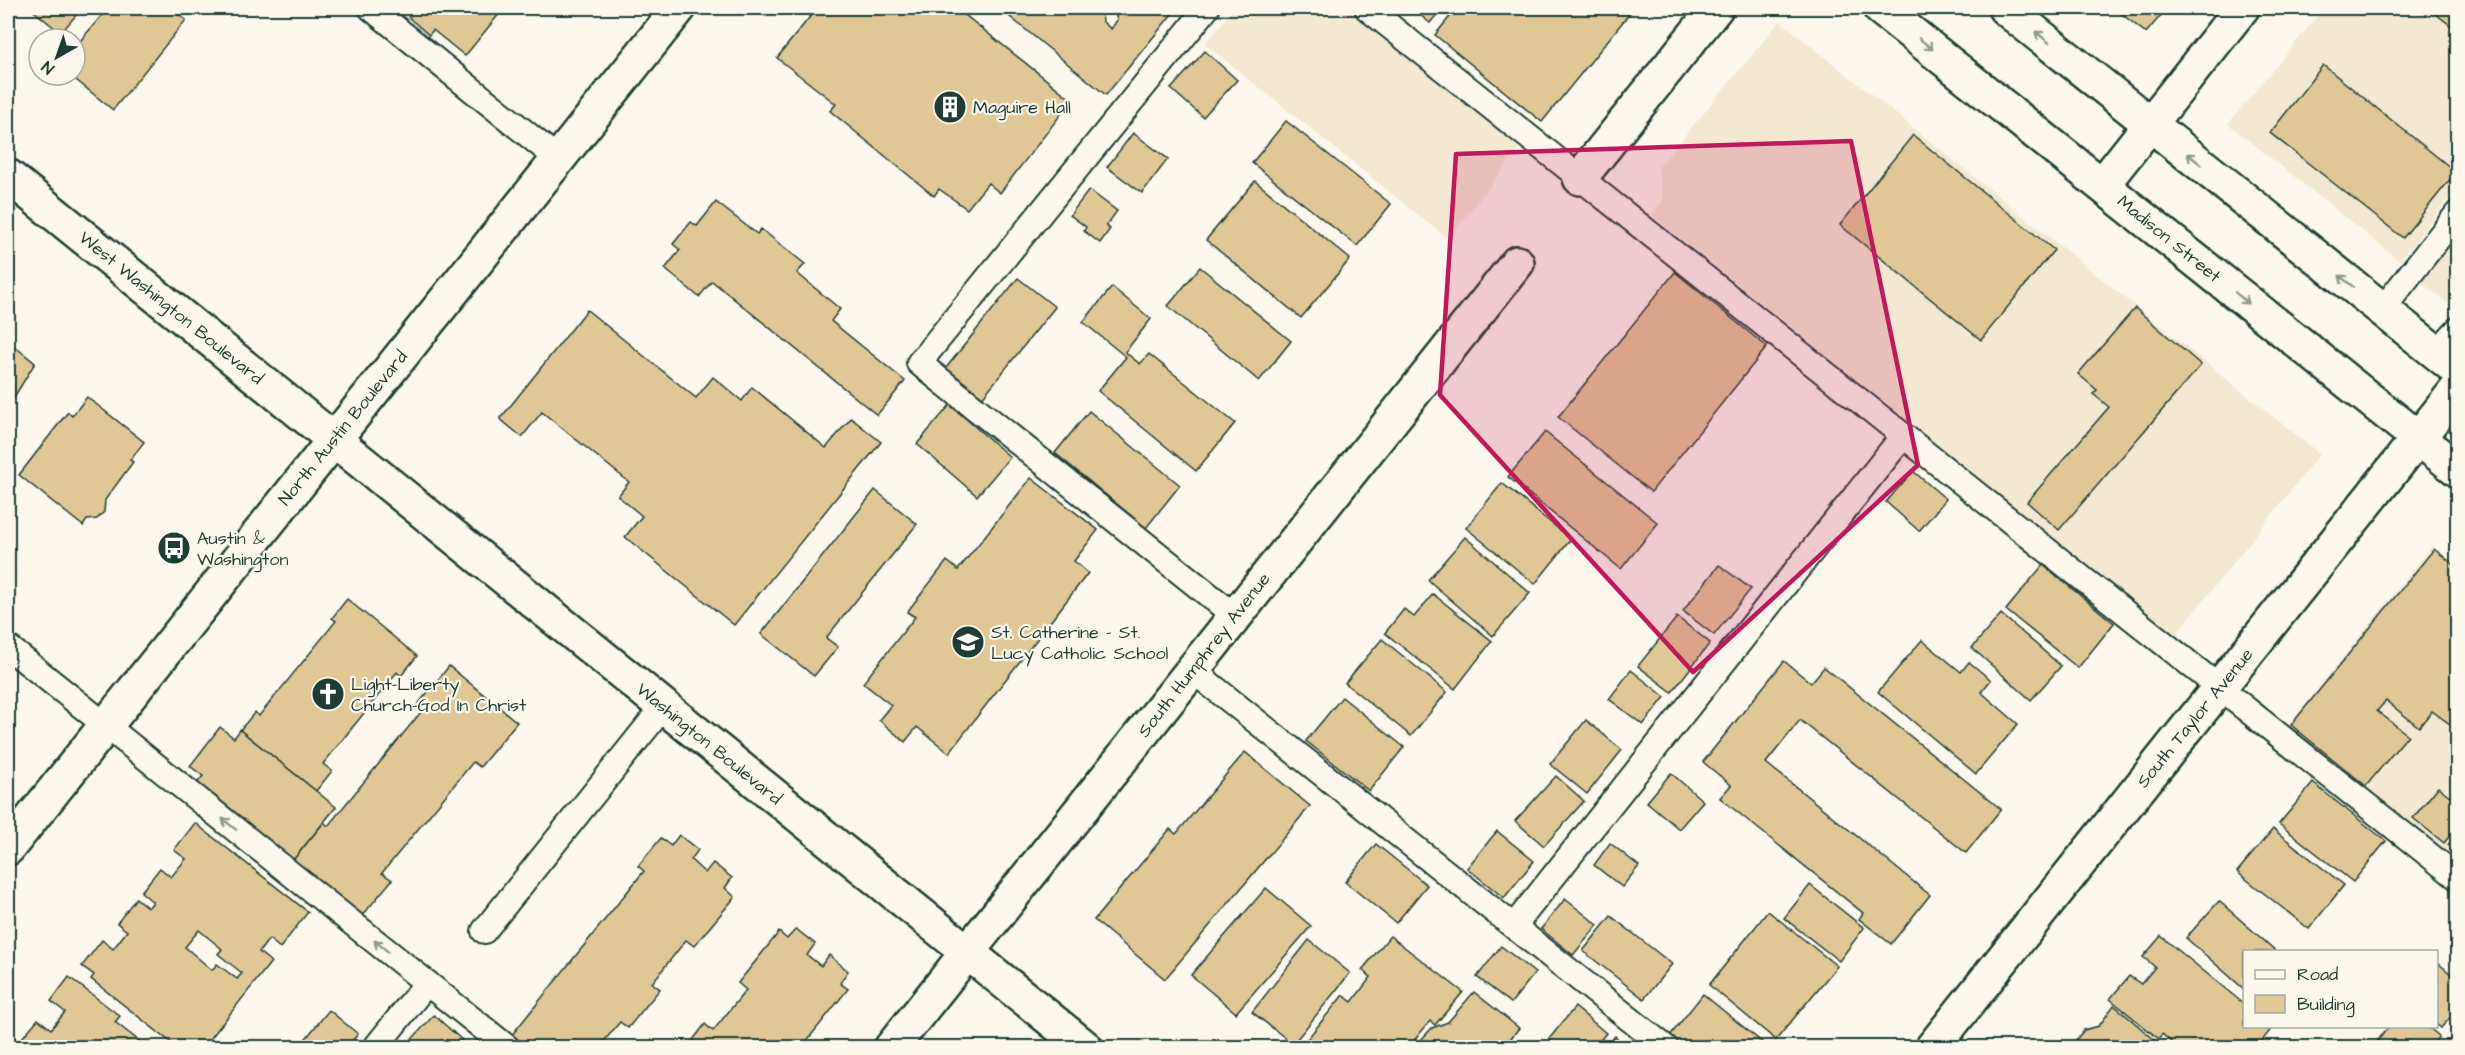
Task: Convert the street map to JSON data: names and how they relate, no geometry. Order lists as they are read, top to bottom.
{
  "streets": {
    "street": [
      "Madison Street",
      "West Washington Boulevard",
      "North Austin Boulevard",
      "South Humphrey Avenue",
      "South Taylor Avenue",
      "Washington Boulevard"
    ]
  },
  "crossings": [
    ["Madison Street", "South Taylor Avenue"],
    ["West Washington Boulevard", "North Austin Boulevard"],
    ["West Washington Boulevard", "Washington Boulevard"],
    ["North Austin Boulevard", "Washington Boulevard"],
    ["South Humphrey Avenue", "Washington Boulevard"]
  ],
  "places": {
    "building": ["Maguire Hall"],
    "bus stop": ["Austin & Washington"],
    "school or university": ["St. Catherine - St. Lucy Catholic School"],
    "church": ["Light-Liberty Church-God In Christ"]
  },
  "legend": ["Road", "Building"],
  "north": "bottom left"
}
